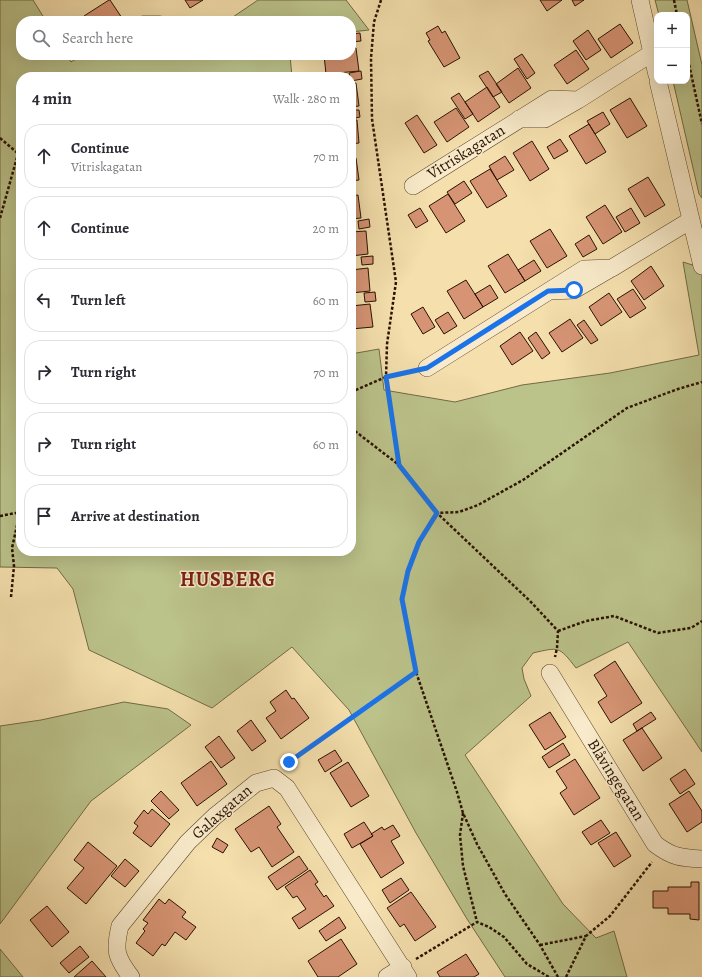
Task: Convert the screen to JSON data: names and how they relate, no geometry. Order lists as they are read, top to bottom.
{
  "streets": {
    "street": ["Vitriskagatan", "Blåvingegatan", "Galaxgatan"]
  },
  "districts": ["HUSBERG"],
  "page": {
    "map_buttons": ["+", "−"],
    "search": "Search here",
    "heading": ["4 min", "Walk · 280 m"],
    "list": [
      ["Continue", "Vitriskagatan", "70 m"],
      ["Continue", "20 m"],
      ["Turn left", "60 m"],
      ["Turn right", "70 m"],
      ["Turn right", "60 m"],
      "Arrive at destination"
    ]
  }
}
